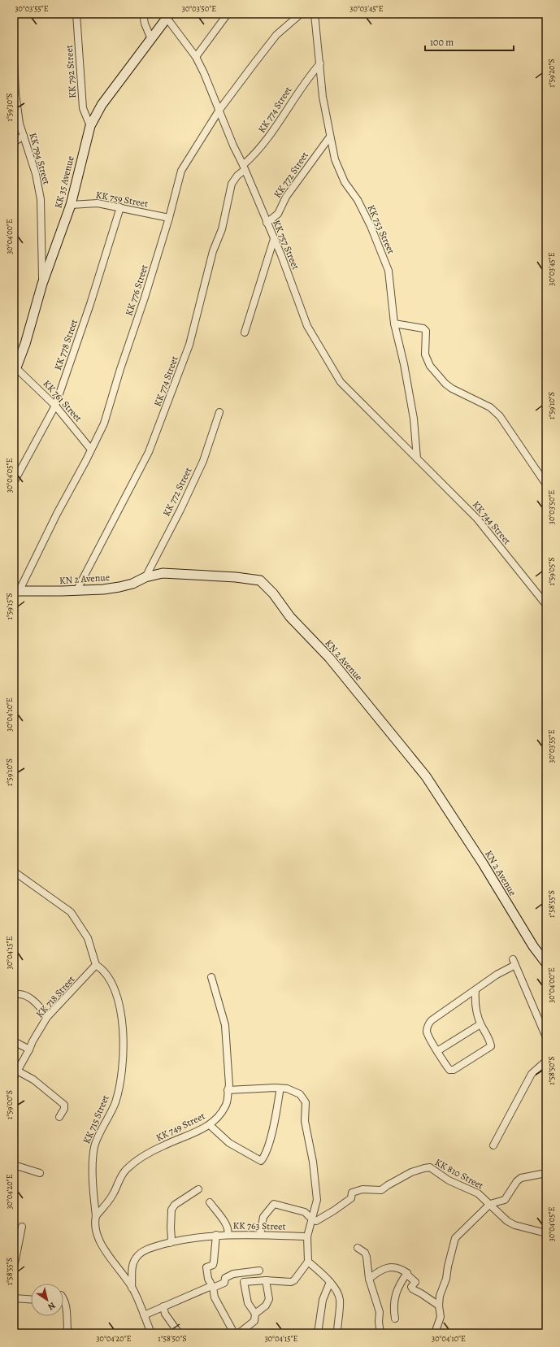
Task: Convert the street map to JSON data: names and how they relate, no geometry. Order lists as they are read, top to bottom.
{
  "streets": {
    "street": [
      "KK 792 Street",
      "KK 774 Street",
      "KK 794 Street",
      "KK 772 Street",
      "KK 35 Avenue",
      "KK 759 Street",
      "KK 753 Street",
      "KK 757 Street",
      "KK 776 Street",
      "KK 778 Street",
      "KK 761 Street",
      "KK 744 Street",
      "KN 2 Avenue",
      "KK 718 Street",
      "KK 715 Street",
      "KK 749 Street",
      "KK 810 Street",
      "KK 763 Street"
    ]
  },
  "crossings": [
    ["KK 792 Street", "KK 35 Avenue"],
    ["KK 774 Street", "KK 753 Street"],
    ["KK 774 Street", "KK 757 Street"],
    ["KK 774 Street", "KN 2 Avenue"],
    ["KK 794 Street", "KK 35 Avenue"],
    ["KK 772 Street", "KK 753 Street"],
    ["KK 772 Street", "KK 757 Street"],
    ["KK 772 Street", "KN 2 Avenue"],
    ["KK 35 Avenue", "KK 759 Street"],
    ["KK 35 Avenue", "KK 757 Street"],
    ["KK 35 Avenue", "KK 761 Street"],
    ["KK 759 Street", "KK 776 Street"],
    ["KK 759 Street", "KK 778 Street"],
    ["KK 753 Street", "KK 757 Street"],
    ["KK 753 Street", "KK 744 Street"],
    ["KK 757 Street", "KK 776 Street"],
    ["KK 757 Street", "KK 744 Street"],
    ["KK 776 Street", "KK 761 Street"],
    ["KK 776 Street", "KN 2 Avenue"],
    ["KK 778 Street", "KK 761 Street"],
    ["KK 718 Street", "KK 715 Street"],
    ["KK 715 Street", "KK 749 Street"],
    ["KK 715 Street", "KK 763 Street"]
  ],
  "scale_bar": "100 m",
  "north": "bottom right",
  "coordinates": [
    "30°03'55\"E",
    "30°03'50\"E",
    "30°03'45\"E",
    "1°59'20\"S",
    "1°59'30\"S",
    "30°04'00\"E",
    "1°59'10\"S",
    "30°04'05\"E",
    "1°59'05\"S",
    "1°59'15\"S",
    "30°04'10\"E",
    "1°58'55\"S",
    "30°04'15\"E",
    "1°58'50\"S",
    "1°59'00\"S",
    "30°04'20\"E"
  ]
}
